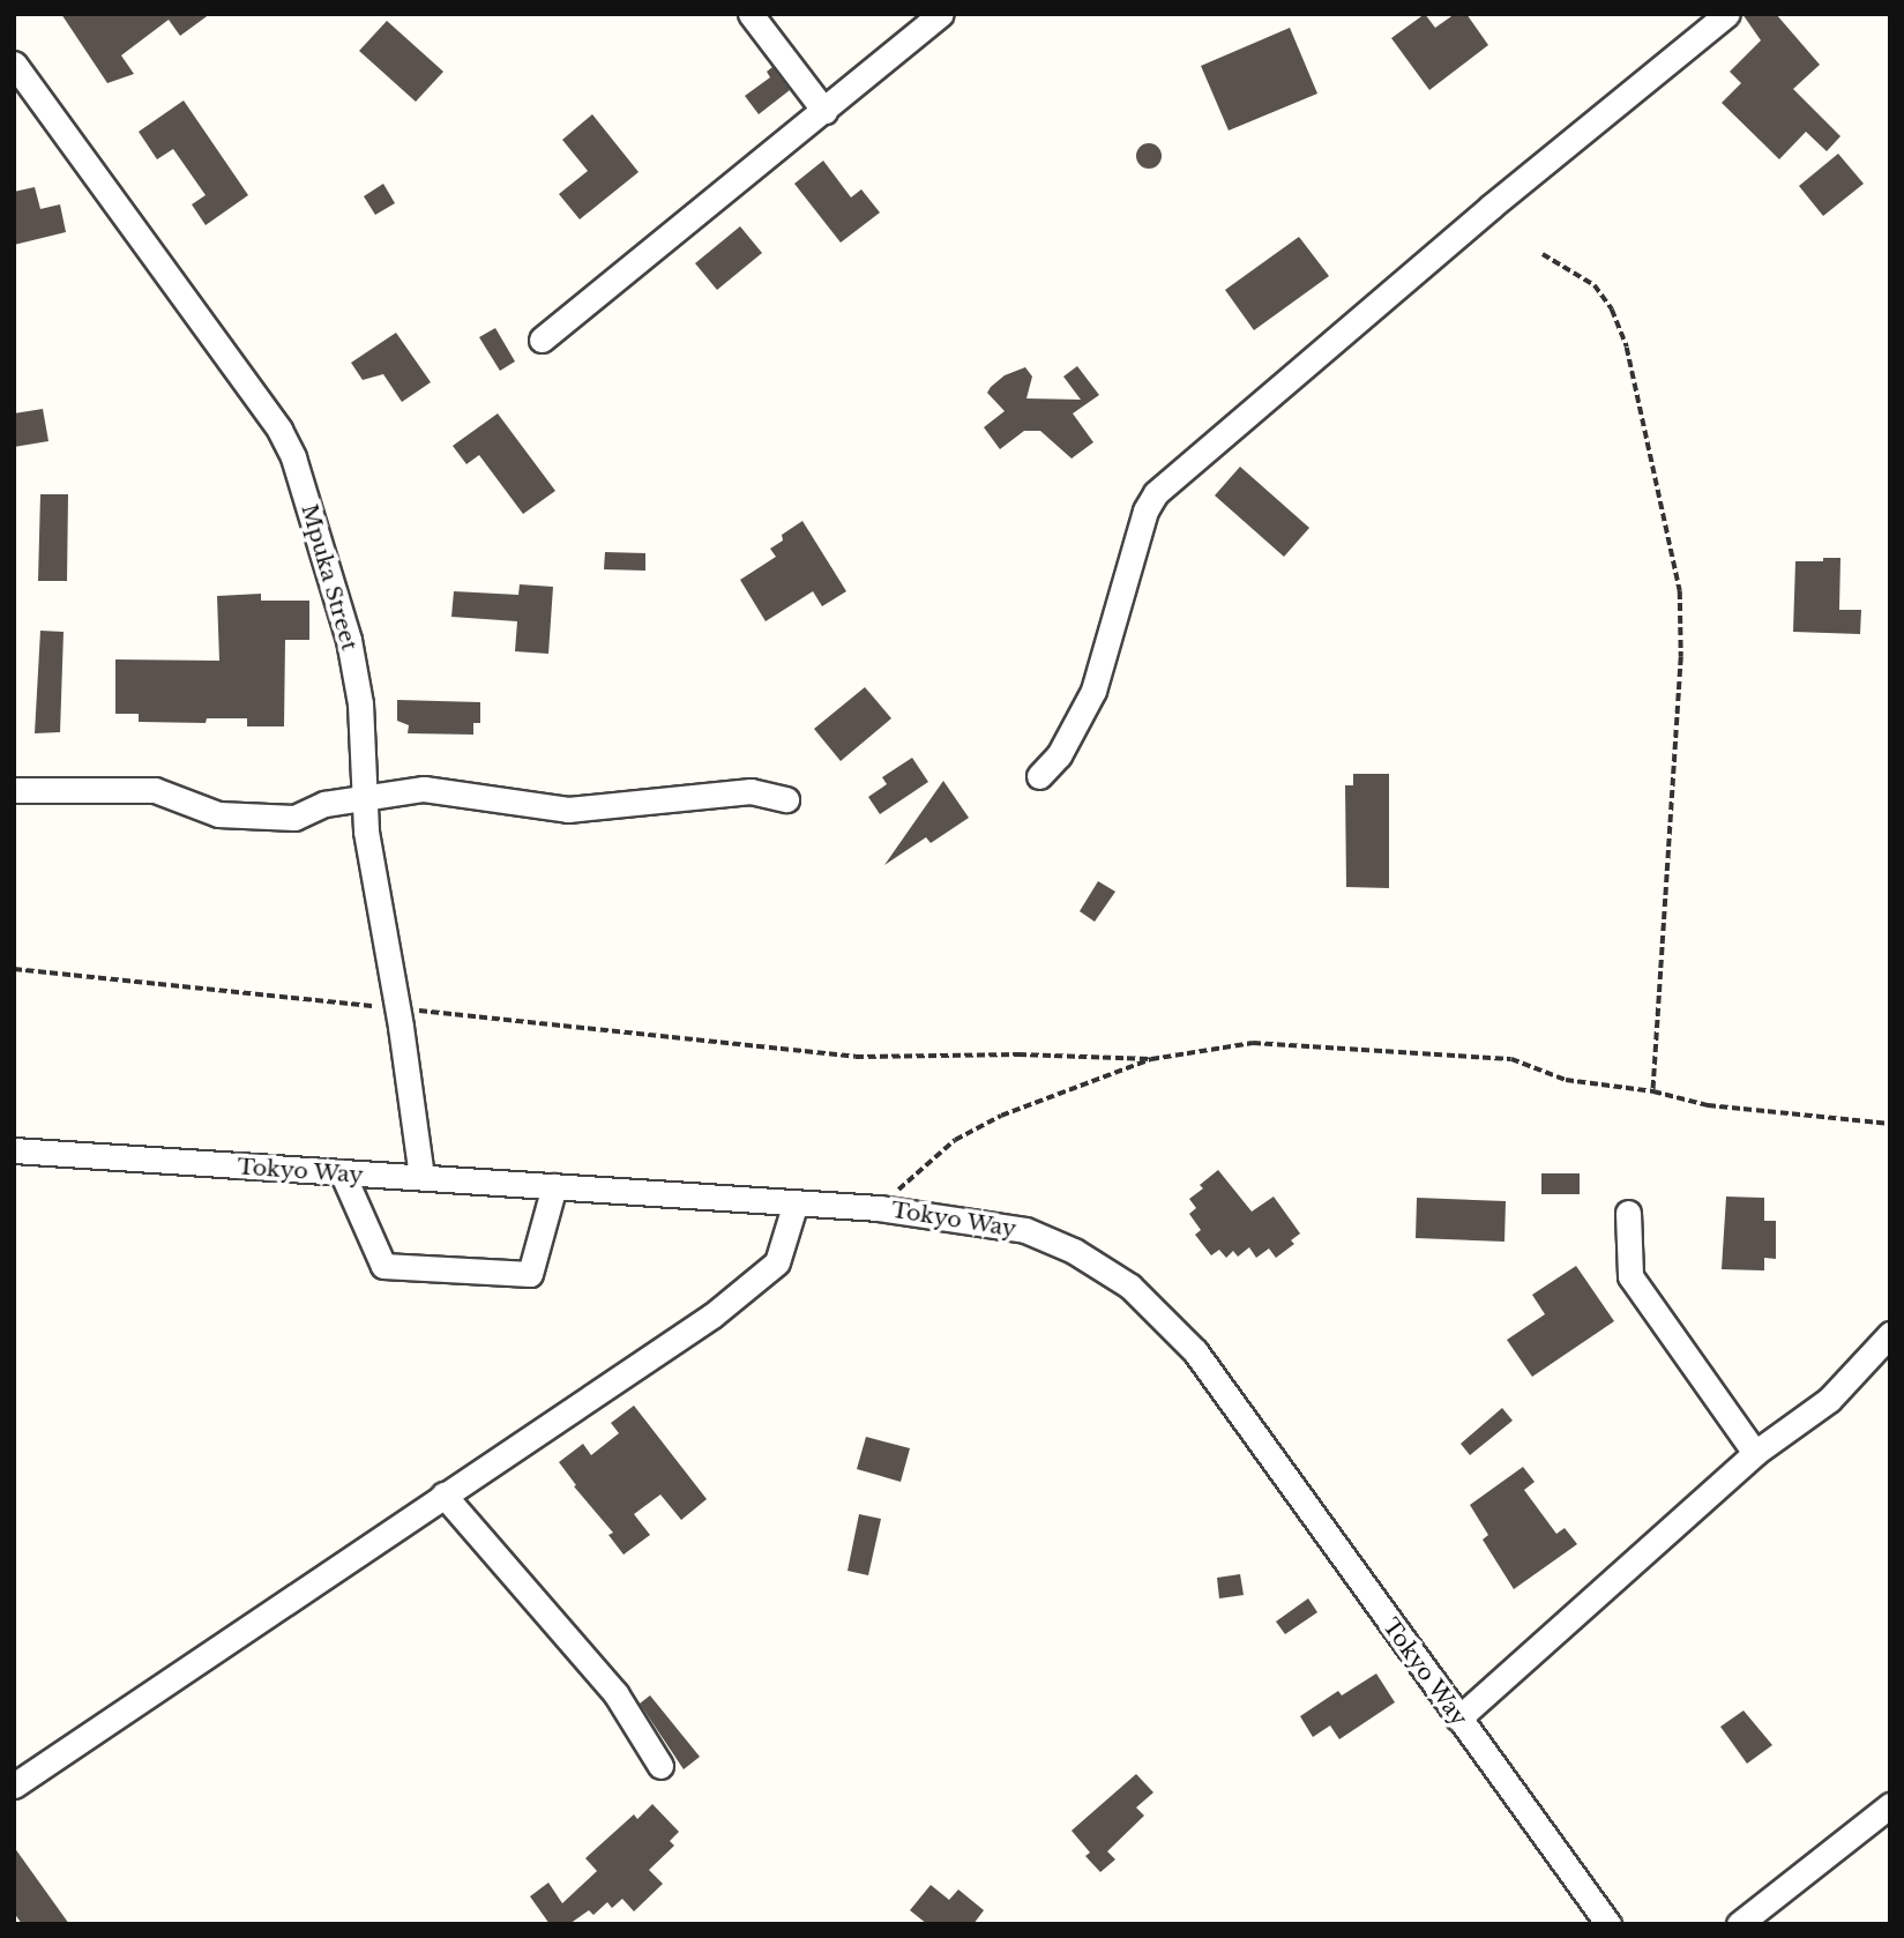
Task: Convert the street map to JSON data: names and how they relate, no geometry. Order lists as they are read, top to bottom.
{
  "streets": {
    "street": ["Mpuka Street", "Tokyo Way"]
  },
  "crossings": [
    ["Mpuka Street", "Tokyo Way"]
  ]
}
